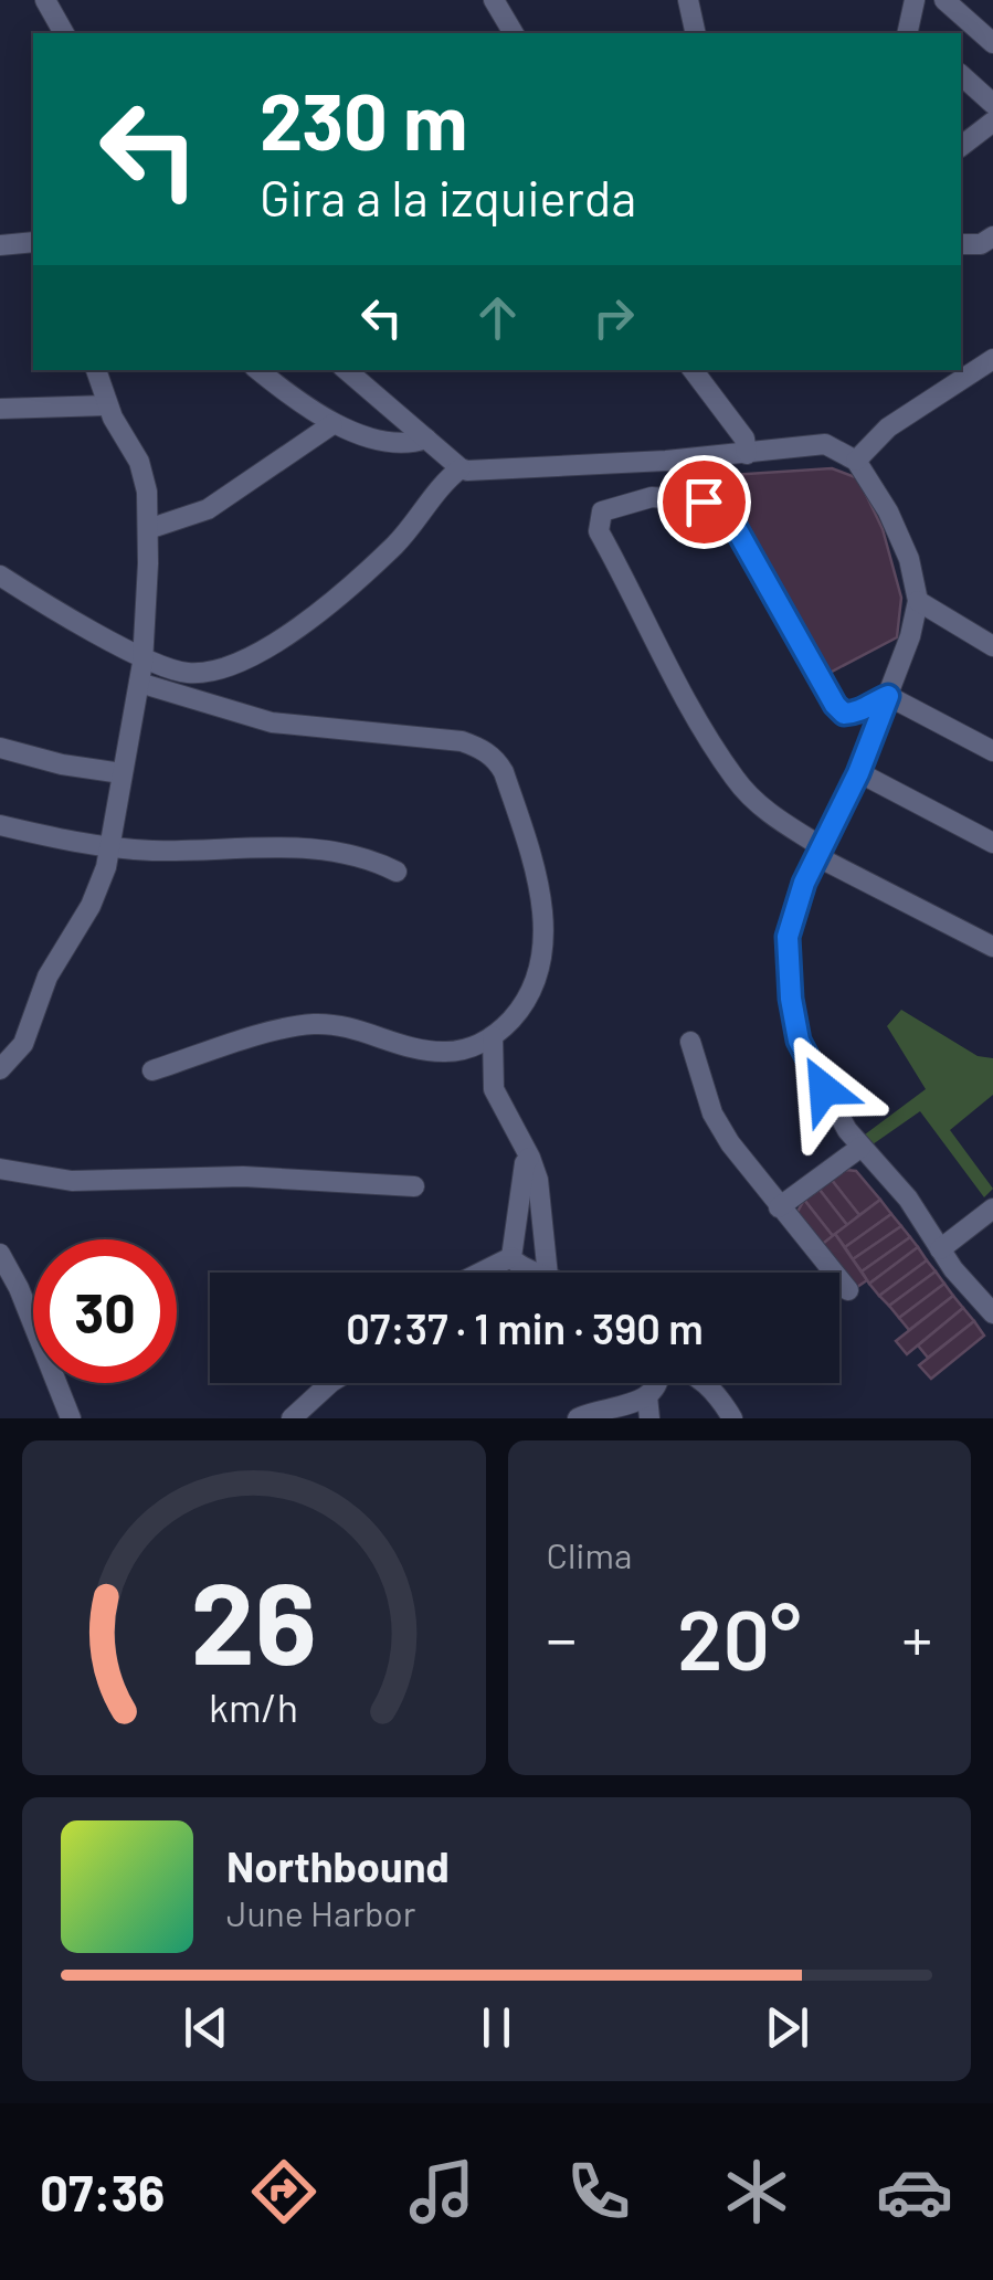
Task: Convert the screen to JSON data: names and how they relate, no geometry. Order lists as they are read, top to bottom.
{
  "page": {
    "turn": ["230 m", "Gira a la izquierda"],
    "limit": "30",
    "trip": "07:37 · 1 min · 390 m",
    "tile": "Clima",
    "heat": ["−", "20°", "+"],
    "song": ["Northbound", "June Harbor"],
    "tabs": "07:36",
    "gauge": ["26", "km/h"]
  }
}
